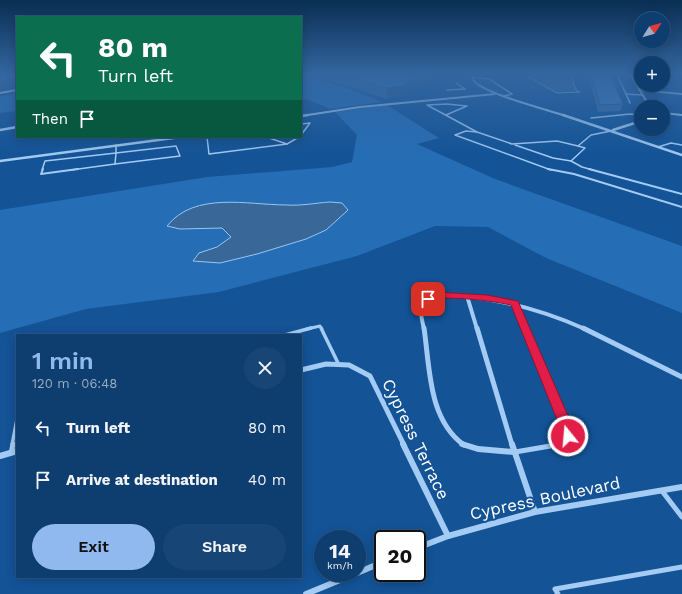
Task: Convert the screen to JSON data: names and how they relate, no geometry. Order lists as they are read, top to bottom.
{
  "streets": {
    "street": ["Cypress Terrace", "Cypress Boulevard"]
  },
  "crossings": [
    ["Cypress Terrace", "Cypress Boulevard"]
  ],
  "north": "top right",
  "page": {
    "map_buttons": ["+", "−"],
    "turn": ["80 m", "Turn left"],
    "then": "Then",
    "heading": ["1 min", "120 m · 06:48"],
    "list": [
      {
        "name": "Turn left",
        "value": "80 m"
      },
      {
        "name": "Arrive at destination",
        "value": "40 m"
      }
    ],
    "buttons": ["Exit", "Share"],
    "speed": "14 km/h",
    "limit": "20"
  }
}
